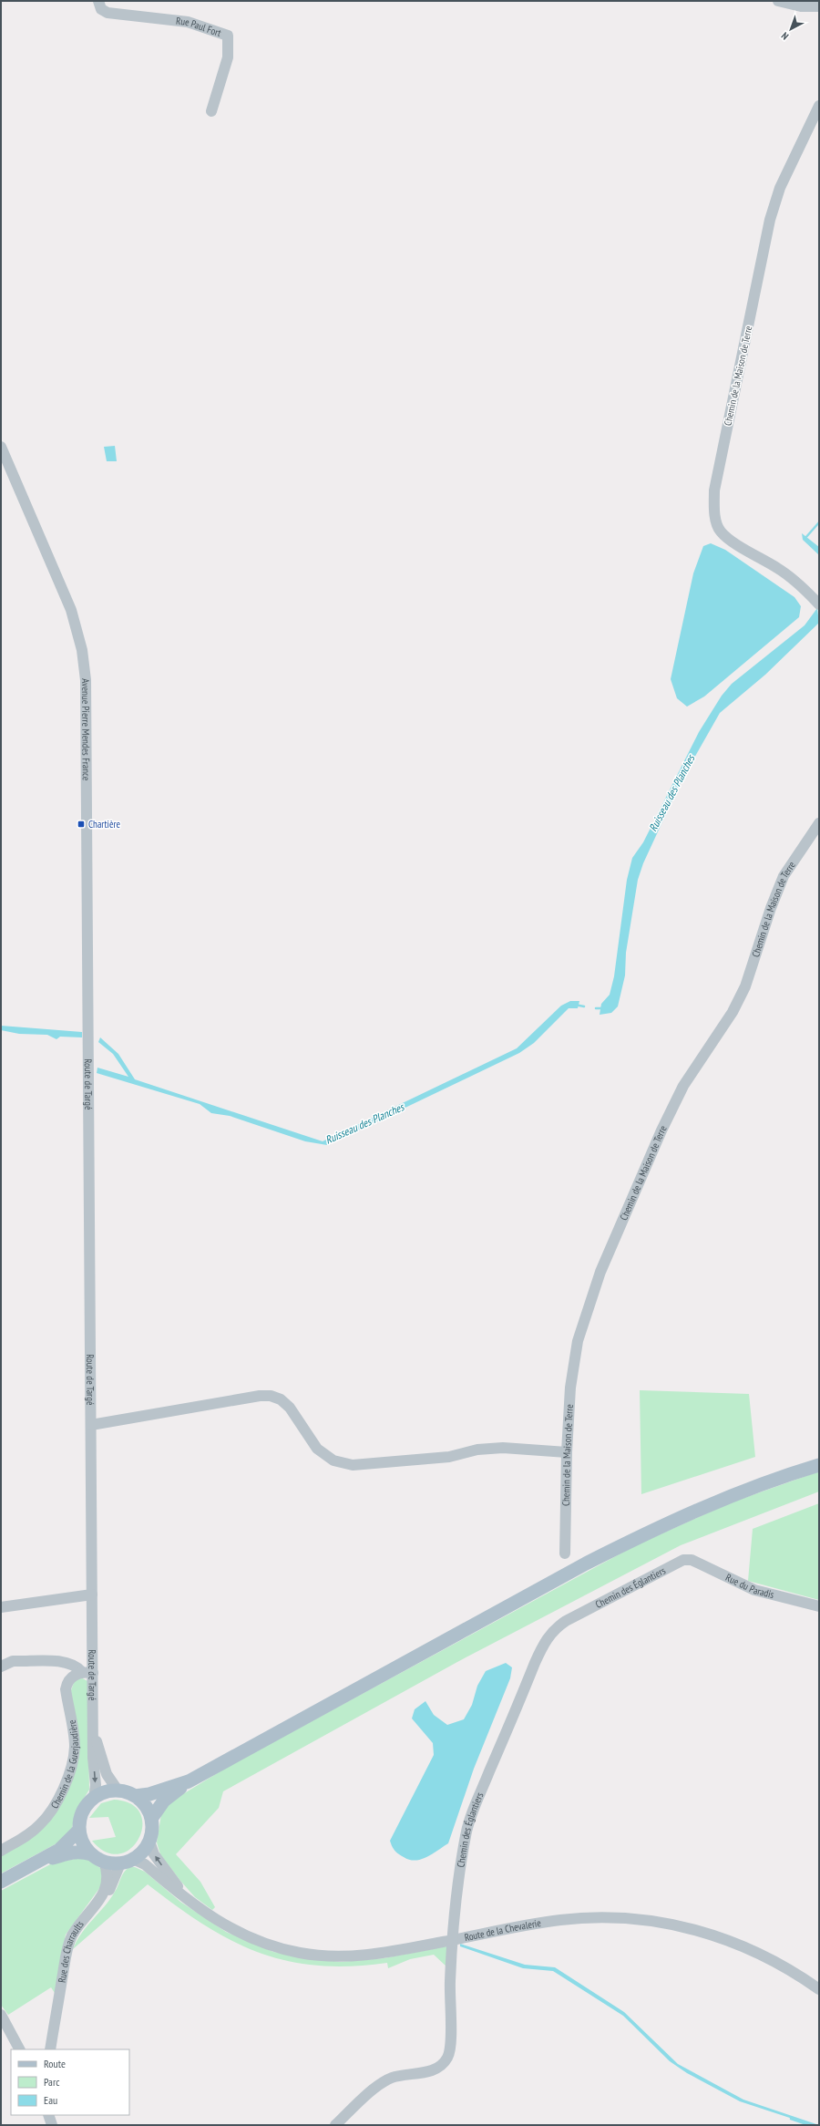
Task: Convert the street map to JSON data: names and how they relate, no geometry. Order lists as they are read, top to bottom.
{
  "streets": {
    "street": [
      "Rue Paul Fort",
      "Chemin de la Maison de Terre",
      "Avenue Pierre Mendes France",
      "Route de Targé",
      "Rue du Paradis",
      "Chemin des Églantiers",
      "Chemin de la Guerjaudière",
      "Route de la Chevalerie",
      "Rue des Charraults"
    ]
  },
  "crossings": [
    ["Avenue Pierre Mendes France", "Route de Targé"],
    ["Route de Targé", "Route de la Chevalerie"],
    ["Route de Targé", "Rue des Charraults"],
    ["Rue du Paradis", "Chemin des Églantiers"],
    ["Chemin des Églantiers", "Route de la Chevalerie"],
    ["Route de la Chevalerie", "Rue des Charraults"]
  ],
  "water": ["Ruisseau des Planches"],
  "places": {
    "transit": ["Chartière"]
  },
  "legend": ["Route", "Parc", "Eau"],
  "north": "bottom left"
}
